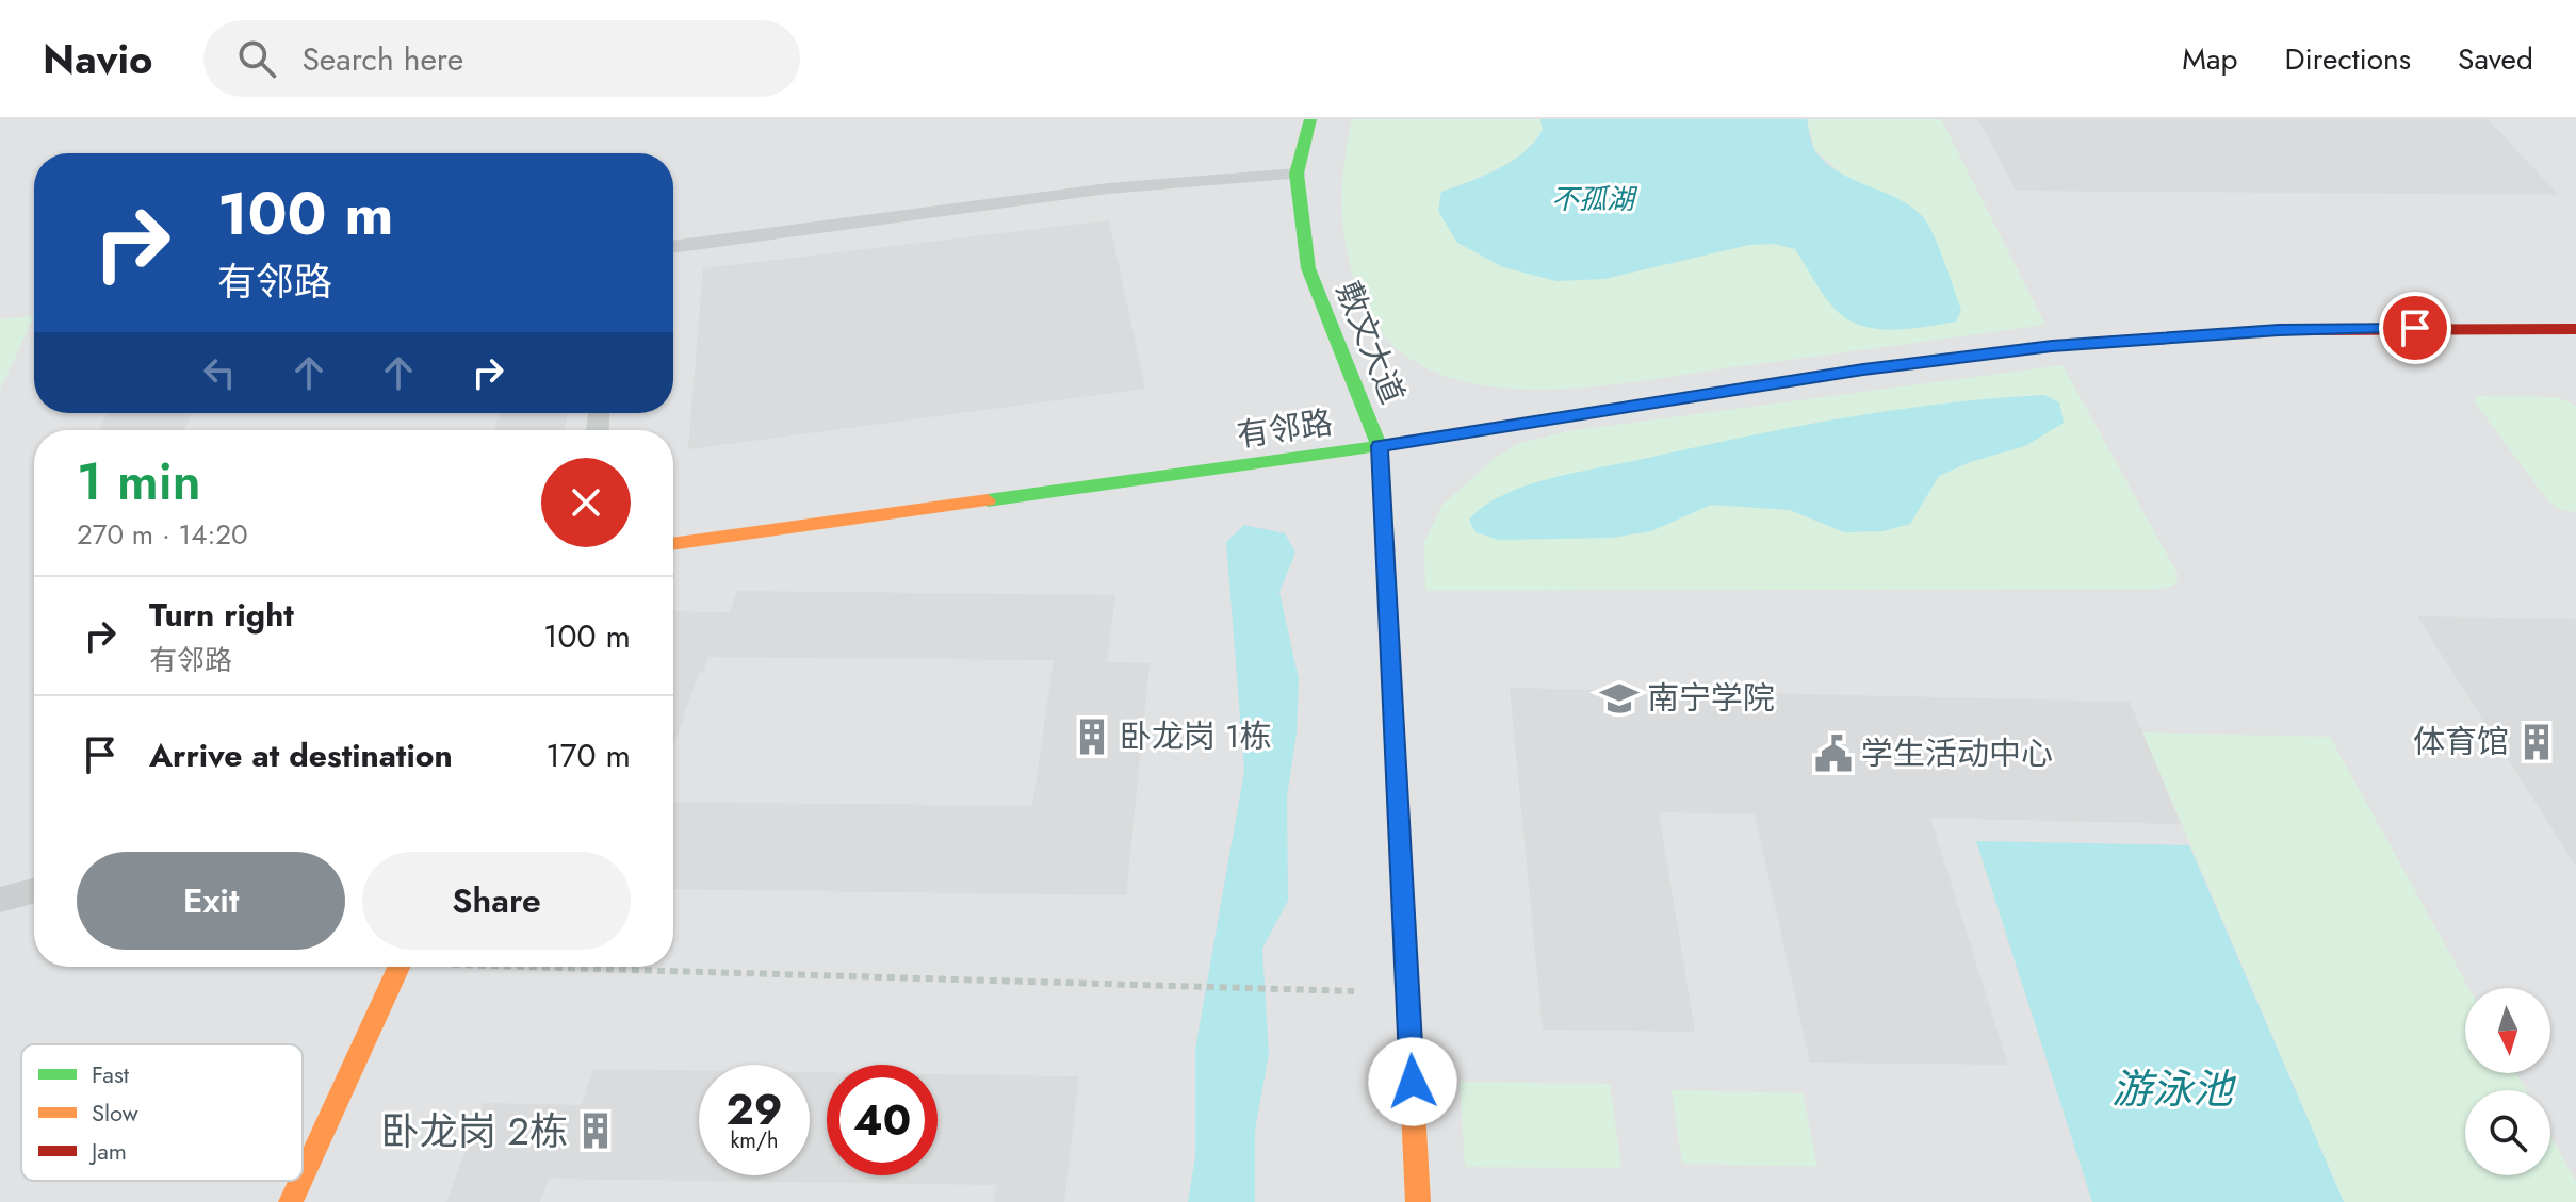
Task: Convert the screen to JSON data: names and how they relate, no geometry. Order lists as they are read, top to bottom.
{
  "streets": {
    "street": ["敷文大道", "有邻路"]
  },
  "crossings": [
    ["敷文大道", "有邻路"]
  ],
  "water": ["不孤湖", "游泳池"],
  "places": {
    "school or university": ["南宁学院"],
    "building": ["卧龙岗 1栋", "体育馆", "卧龙岗 2栋"],
    "public building": ["学生活动中心"]
  },
  "legend": ["Fast", "Slow", "Jam"],
  "north": "bottom",
  "page": {
    "header": "Navio",
    "search": "Search here",
    "nav": ["Map", "Directions", "Saved"],
    "turn": ["100 m", "有邻路"],
    "heading": ["1 min", "270 m · 14:20"],
    "list": [
      {
        "name": "Turn right",
        "note": "有邻路",
        "value": "100 m"
      },
      {
        "name": "Arrive at destination",
        "value": "170 m"
      }
    ],
    "buttons": ["Exit", "Share"],
    "speed": "29 km/h",
    "limit": "40"
  }
}
